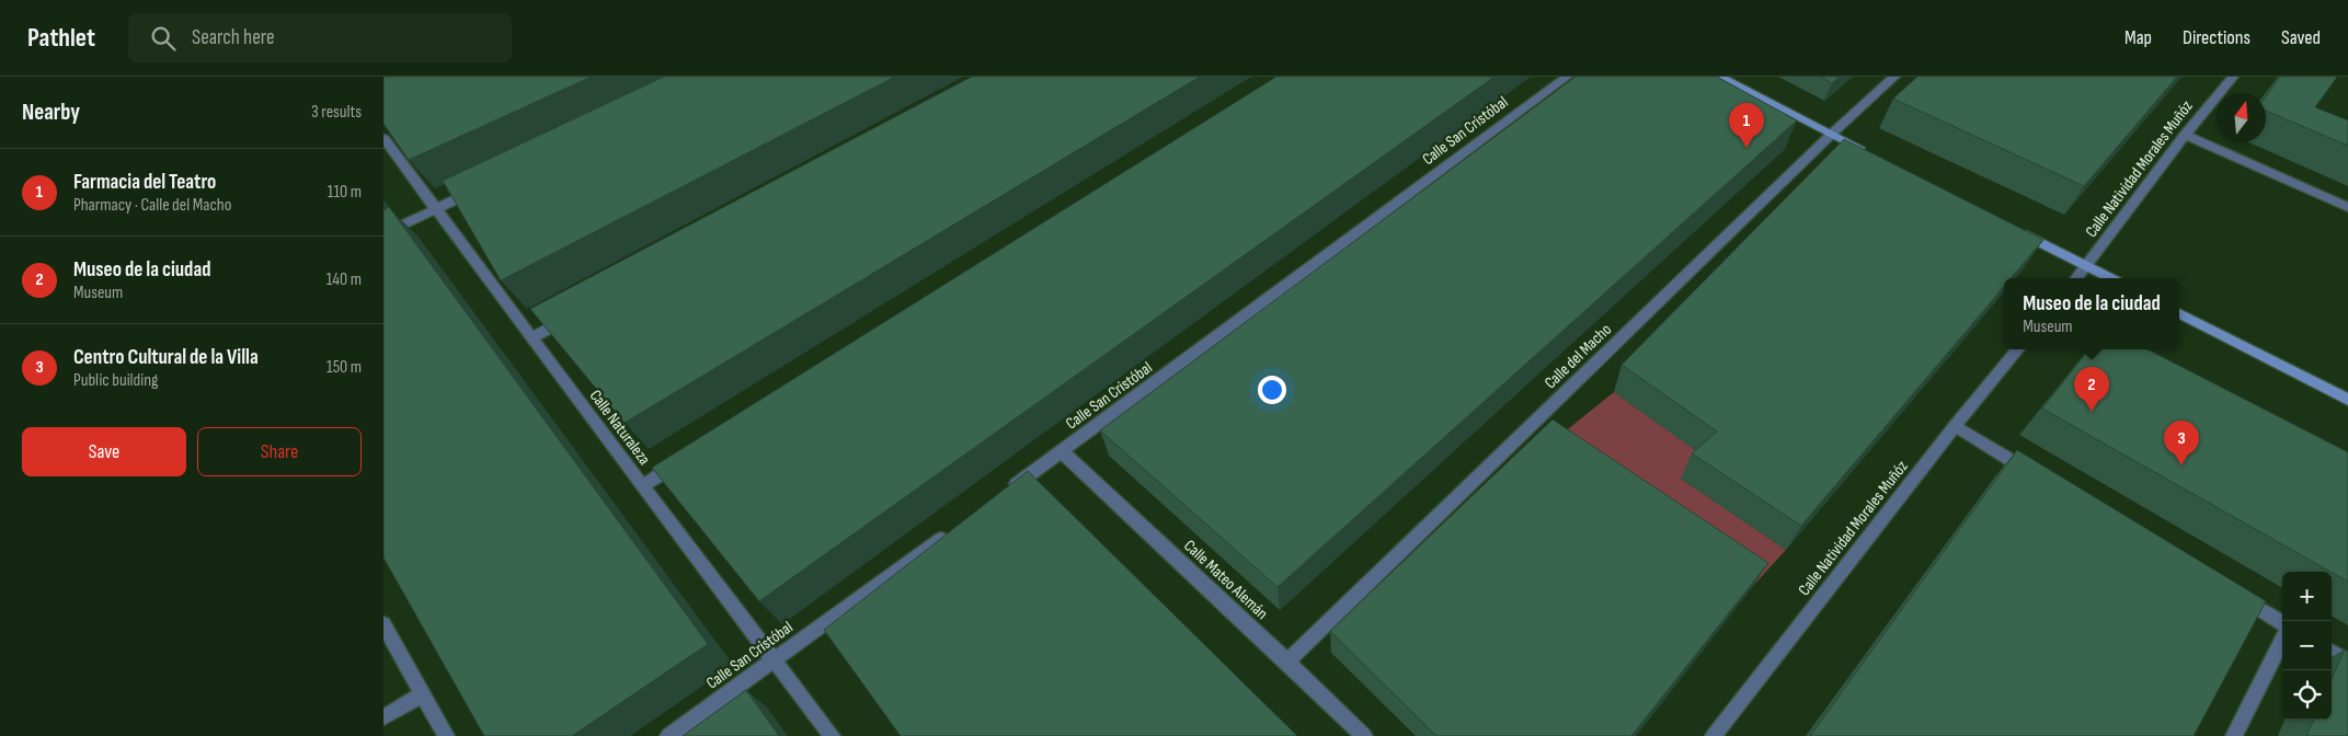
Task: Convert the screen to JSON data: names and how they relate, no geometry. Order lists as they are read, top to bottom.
{
  "streets": {
    "street": [
      "Calle San Cristóbal",
      "Calle Natividad Morales Muñóz",
      "Calle del Macho",
      "Calle Naturaleza",
      "Calle Mateo Alemán"
    ]
  },
  "crossings": [
    ["Calle San Cristóbal", "Calle Naturaleza"],
    ["Calle San Cristóbal", "Calle Mateo Alemán"],
    ["Calle del Macho", "Calle Mateo Alemán"]
  ],
  "north": "top",
  "page": {
    "header": "Pathlet",
    "search": "Search here",
    "nav": ["Map", "Directions", "Saved"],
    "heading": ["Nearby", "3 results"],
    "pins": ["1", "2", "3"],
    "list": [
      {
        "mark": "1",
        "name": "Farmacia del Teatro",
        "note": "Pharmacy · Calle del Macho",
        "value": "110 m"
      },
      {
        "mark": "2",
        "name": "Museo de la ciudad",
        "note": "Museum",
        "value": "140 m"
      },
      {
        "mark": "3",
        "name": "Centro Cultural de la Villa",
        "note": "Public building",
        "value": "150 m"
      }
    ],
    "popup": ["Museo de la ciudad", "Museum"],
    "buttons": ["Save", "Share"],
    "map_buttons": ["+", "−"]
  }
}
